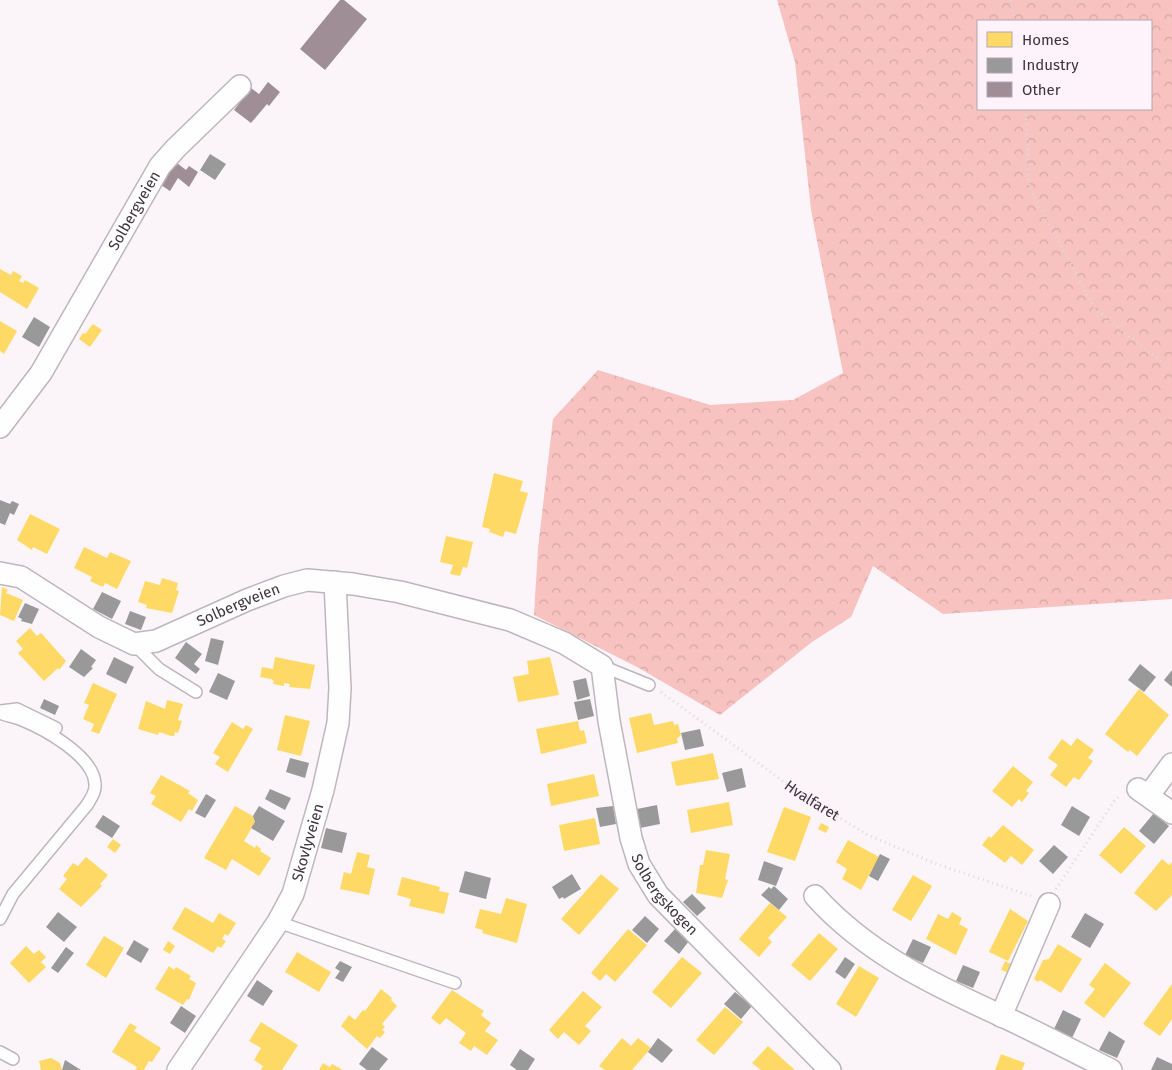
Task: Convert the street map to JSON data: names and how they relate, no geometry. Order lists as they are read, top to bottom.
{
  "streets": {
    "street": ["Solbergveien", "Skovlyveien", "Solbergskogen"],
    "path": ["Hvalfaret"]
  },
  "crossings": [
    ["Solbergveien", "Skovlyveien"],
    ["Solbergveien", "Solbergskogen"]
  ],
  "legend": ["Homes", "Industry", "Other"]
}
